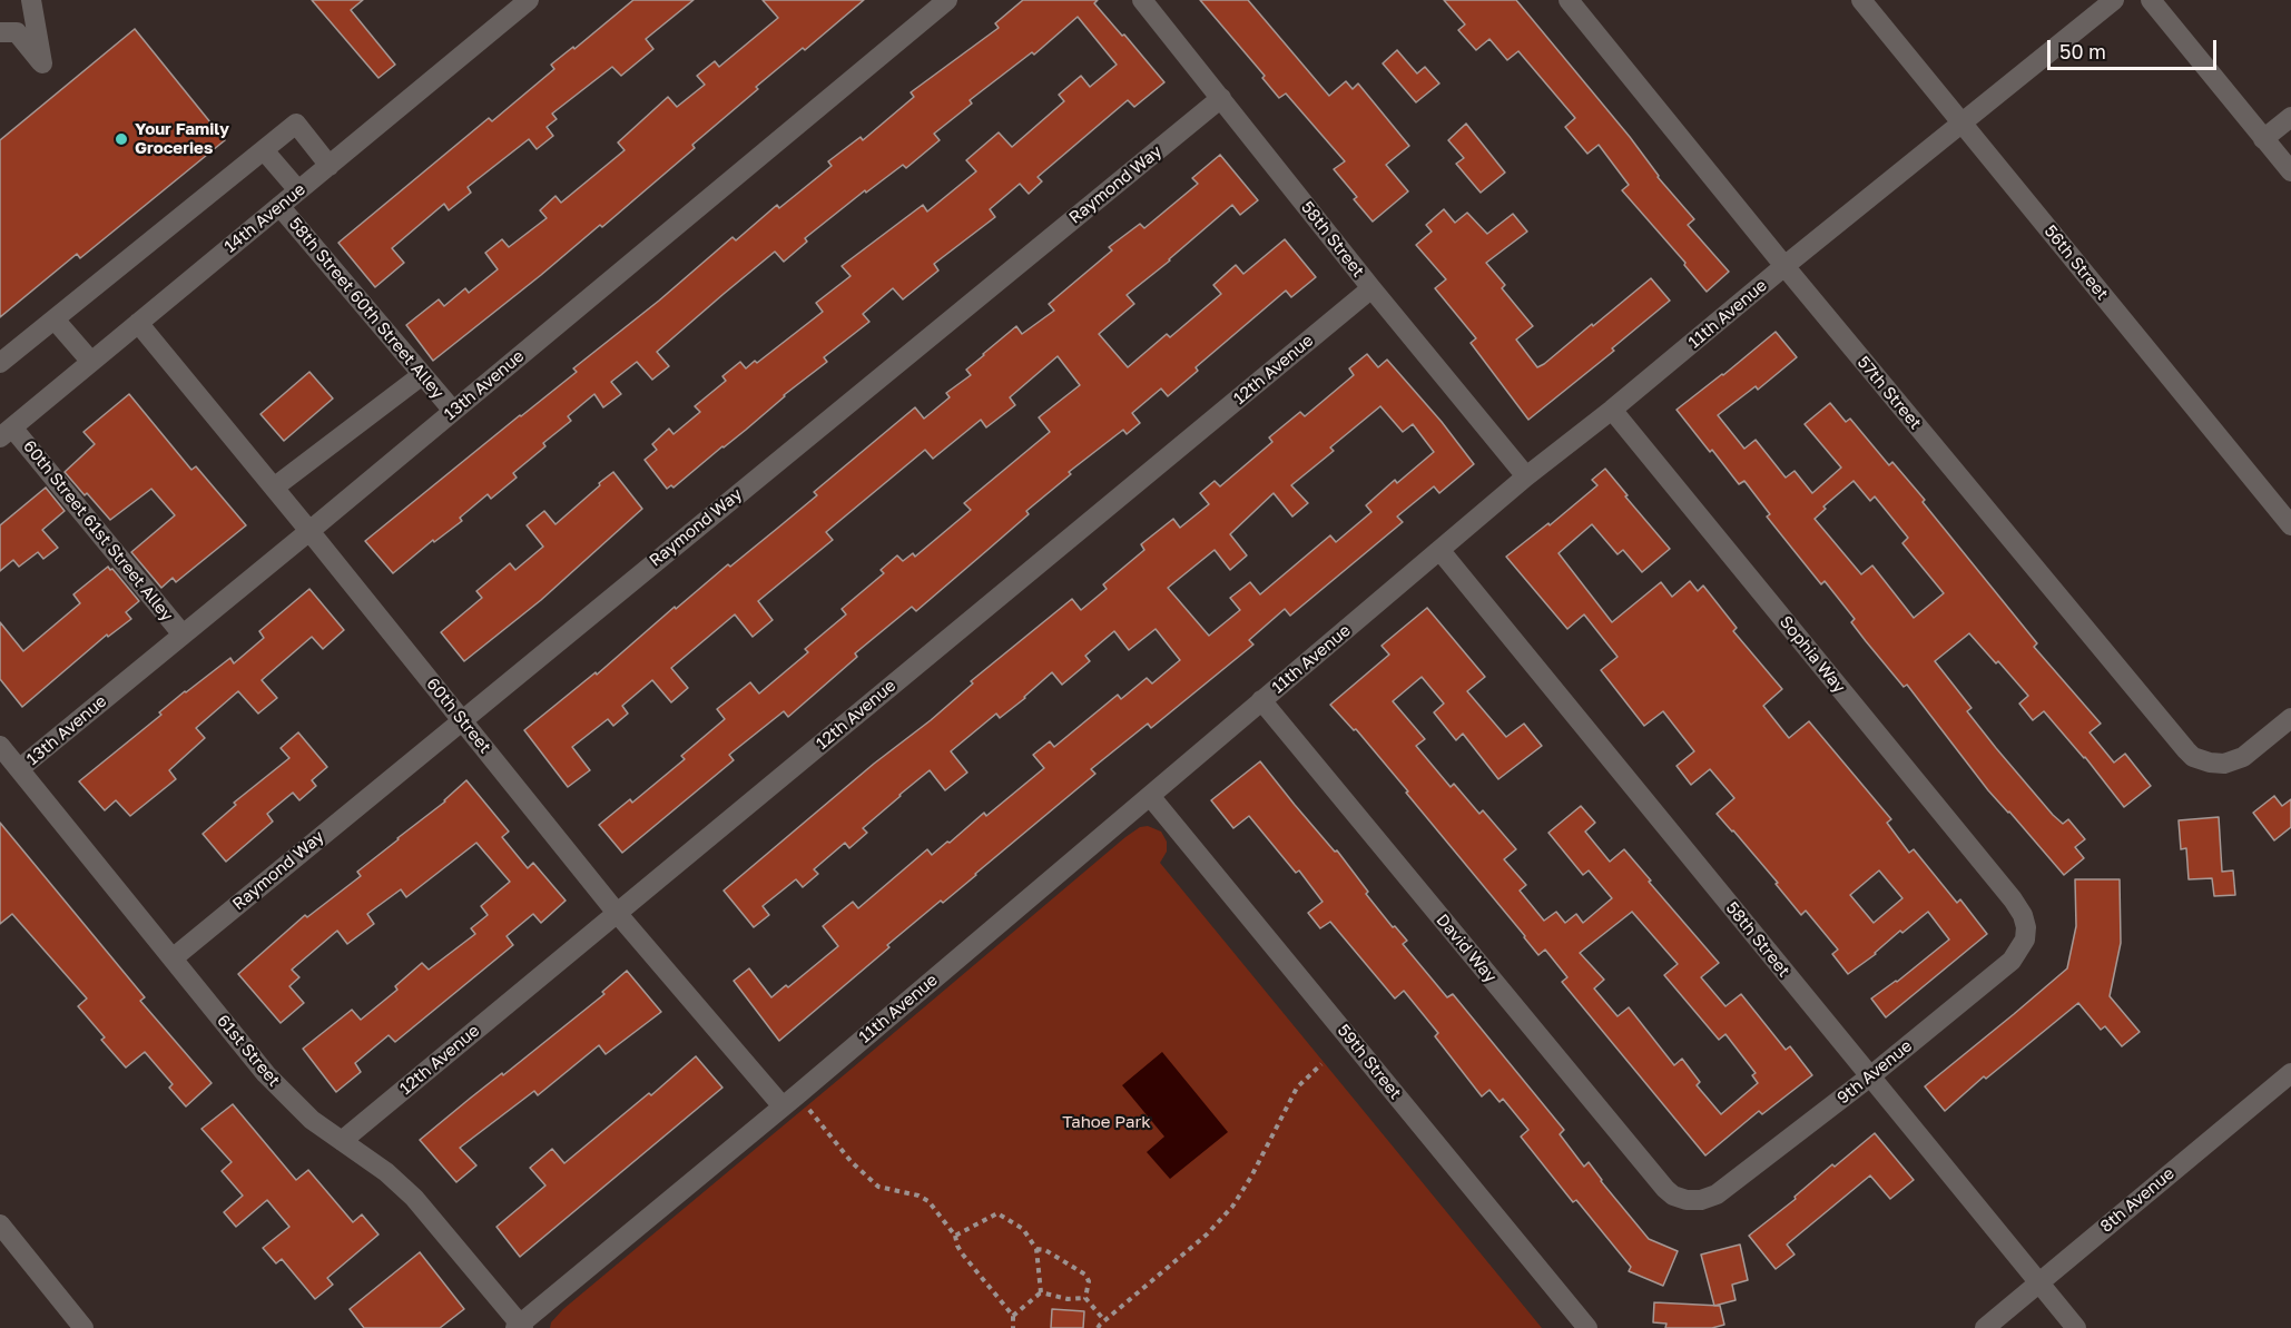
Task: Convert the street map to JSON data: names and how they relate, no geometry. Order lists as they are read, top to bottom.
{
  "streets": {
    "street": [
      "Raymond Way",
      "14th Avenue",
      "58th Street",
      "56th Street",
      "58th Street 60th Street Alley",
      "11th Avenue",
      "12th Avenue",
      "13th Avenue",
      "57th Street",
      "60th Street 61st Street Alley",
      "Sophia Way",
      "60th Street",
      "David Way",
      "61st Street",
      "59th Street",
      "9th Avenue",
      "8th Avenue"
    ]
  },
  "crossings": [
    ["Raymond Way", "58th Street"],
    ["Raymond Way", "60th Street"],
    ["Raymond Way", "61st Street"],
    ["14th Avenue", "58th Street 60th Street Alley"],
    ["14th Avenue", "60th Street 61st Street Alley"],
    ["14th Avenue", "60th Street"],
    ["58th Street", "11th Avenue"],
    ["58th Street", "12th Avenue"],
    ["58th Street", "9th Avenue"],
    ["58th Street", "8th Avenue"],
    ["56th Street", "11th Avenue"],
    ["58th Street 60th Street Alley", "13th Avenue"],
    ["11th Avenue", "57th Street"],
    ["11th Avenue", "Sophia Way"],
    ["11th Avenue", "60th Street"],
    ["11th Avenue", "David Way"],
    ["11th Avenue", "61st Street"],
    ["11th Avenue", "59th Street"],
    ["12th Avenue", "60th Street"],
    ["12th Avenue", "61st Street"],
    ["13th Avenue", "60th Street 61st Street Alley"],
    ["13th Avenue", "60th Street"],
    ["13th Avenue", "61st Street"],
    ["Sophia Way", "9th Avenue"],
    ["David Way", "9th Avenue"]
  ],
  "parks": ["Tahoe Park"],
  "places": ["Your Family Groceries"],
  "scale_bar": "50 m"
}
